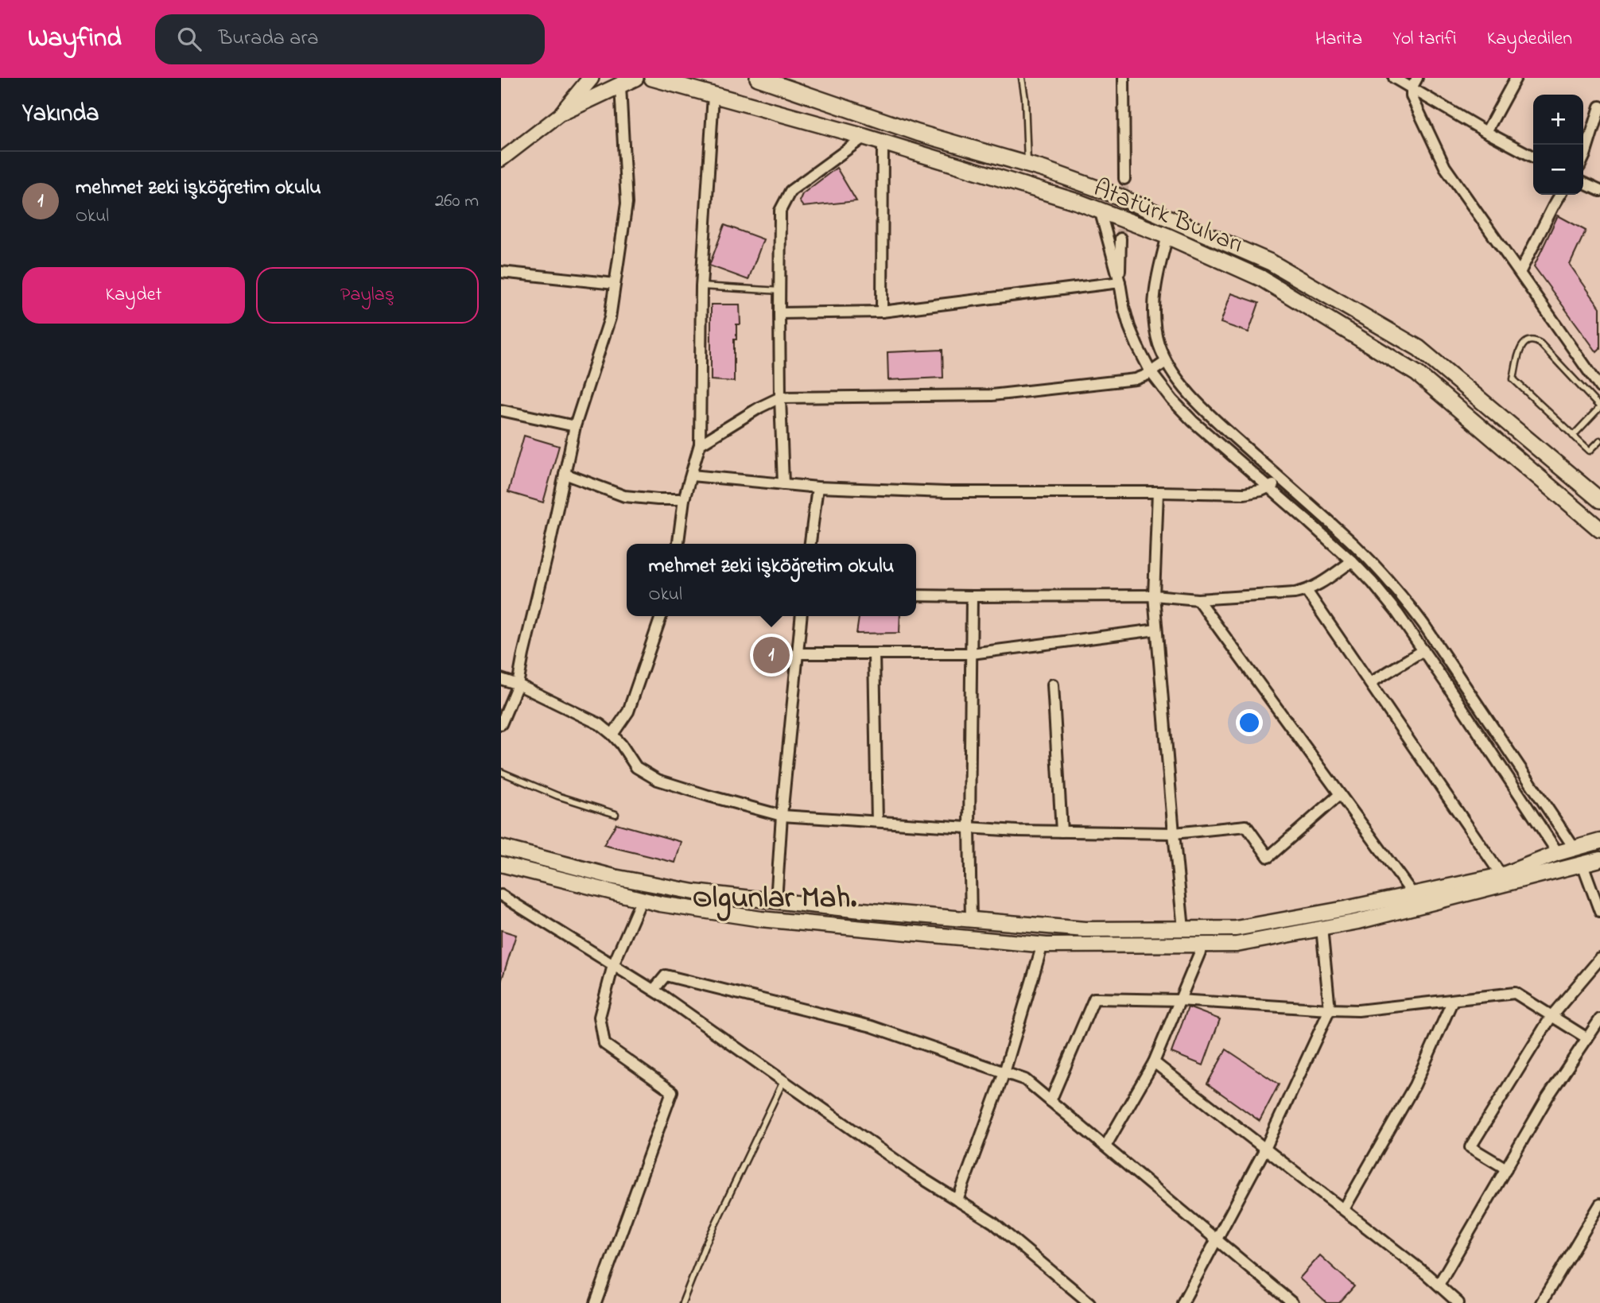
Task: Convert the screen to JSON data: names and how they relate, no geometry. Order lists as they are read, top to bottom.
{
  "streets": {
    "main road": ["Atatürk Bulvarı"]
  },
  "districts": ["Olgunlar Mah."],
  "page": {
    "header": "Wayfind",
    "search": "Burada ara",
    "nav": ["Harita", "Yol tarifi", "Kaydedilen"],
    "heading": "Yakında",
    "map_buttons": ["+", "−"],
    "list": [
      {
        "mark": "1",
        "name": "mehmet zeki işköğretim okulu",
        "note": "Okul",
        "value": "260 m"
      }
    ],
    "buttons": ["Kaydet", "Paylaş"],
    "popup": ["mehmet zeki işköğretim okulu", "Okul"],
    "pins": "1"
  }
}
